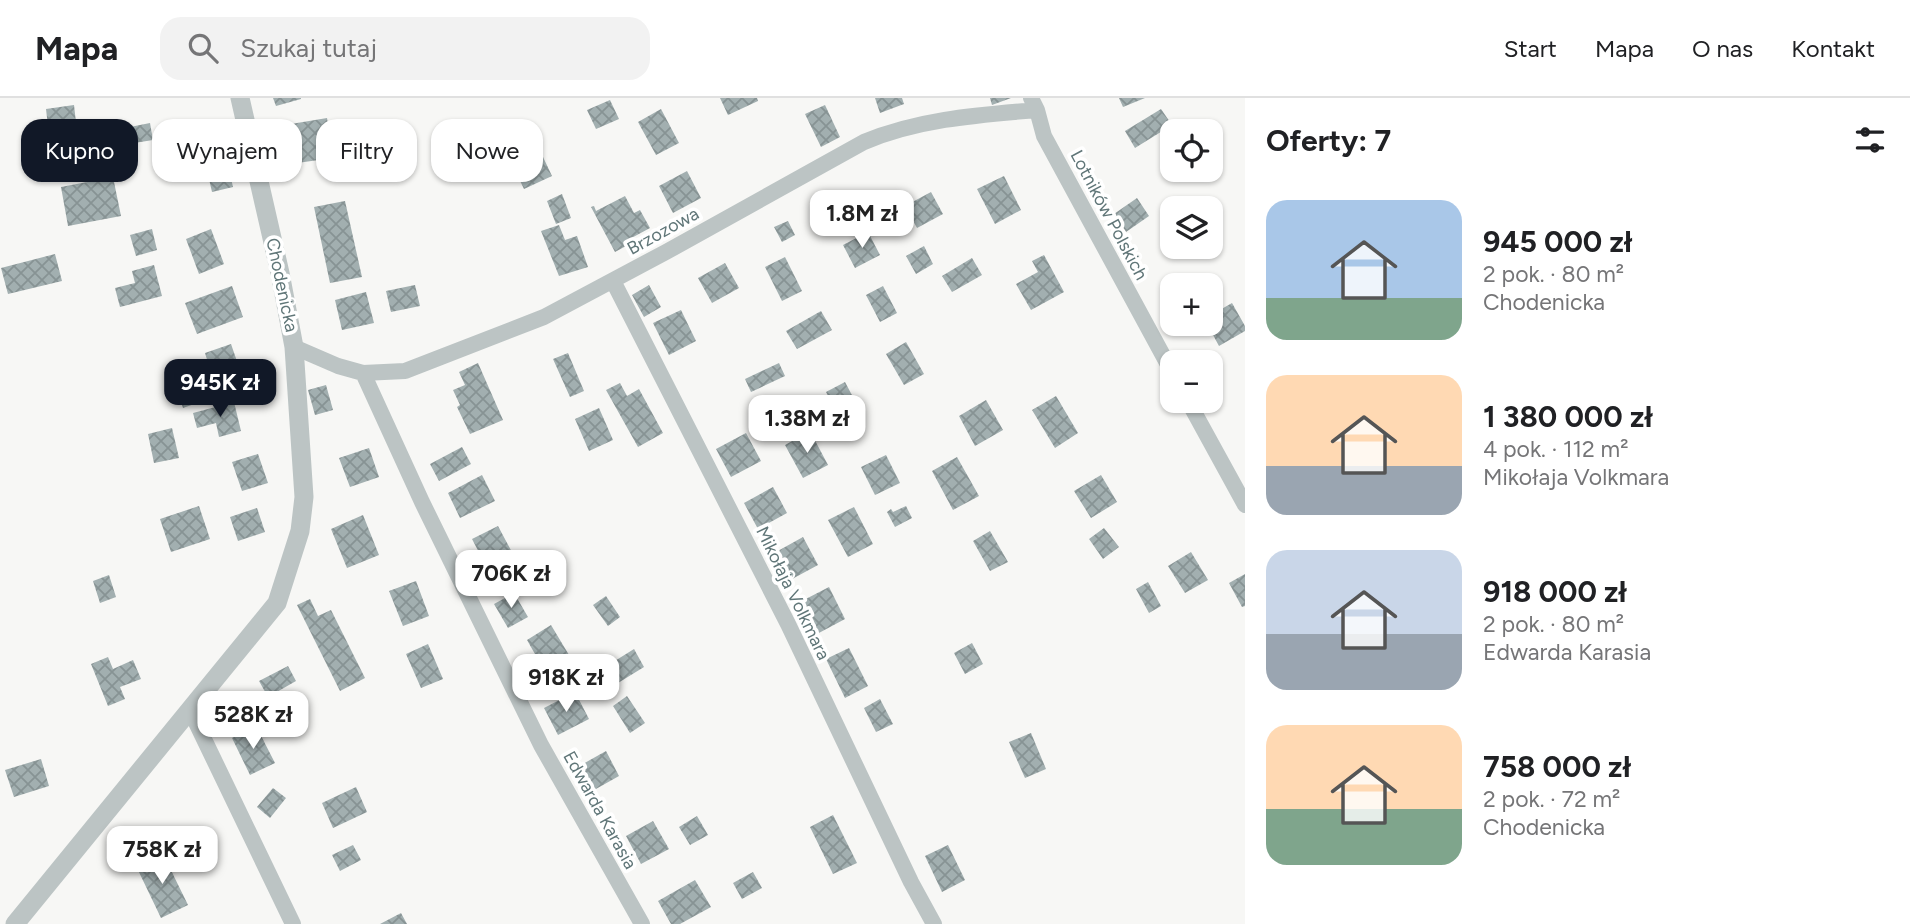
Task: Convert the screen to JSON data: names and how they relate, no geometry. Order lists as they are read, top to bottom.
{
  "streets": {
    "street": [
      "Lotników Polskich",
      "Brzozowa",
      "Chodenicka",
      "Mikołaja Volkmara",
      "Edwarda Karasia"
    ]
  },
  "crossings": [
    ["Lotników Polskich", "Brzozowa"],
    ["Brzozowa", "Chodenicka"],
    ["Brzozowa", "Mikołaja Volkmara"],
    ["Brzozowa", "Edwarda Karasia"]
  ],
  "page": {
    "header": "Mapa",
    "search": "Szukaj tutaj",
    "nav": [
      "Start",
      "Mapa",
      "O nas",
      "Kontakt"
    ],
    "heading": "Oferty: 7",
    "map_buttons": ["+", "−"],
    "chip": [
      "Kupno",
      "Wynajem",
      "Filtry",
      "Nowe"
    ],
    "list": [
      {
        "name": "945 000 zł",
        "note": "2 pok. · 80 m² · Chodenicka"
      },
      {
        "name": "1 380 000 zł",
        "note": "4 pok. · 112 m² · Mikołaja Volkmara"
      },
      {
        "name": "918 000 zł",
        "note": "2 pok. · 80 m² · Edwarda Karasia"
      },
      {
        "name": "758 000 zł",
        "note": "2 pok. · 72 m² · Chodenicka"
      }
    ],
    "price": [
      "1.8M zł",
      "945K zł",
      "1.38M zł",
      "706K zł",
      "918K zł",
      "528K zł",
      "758K zł"
    ]
  }
}
